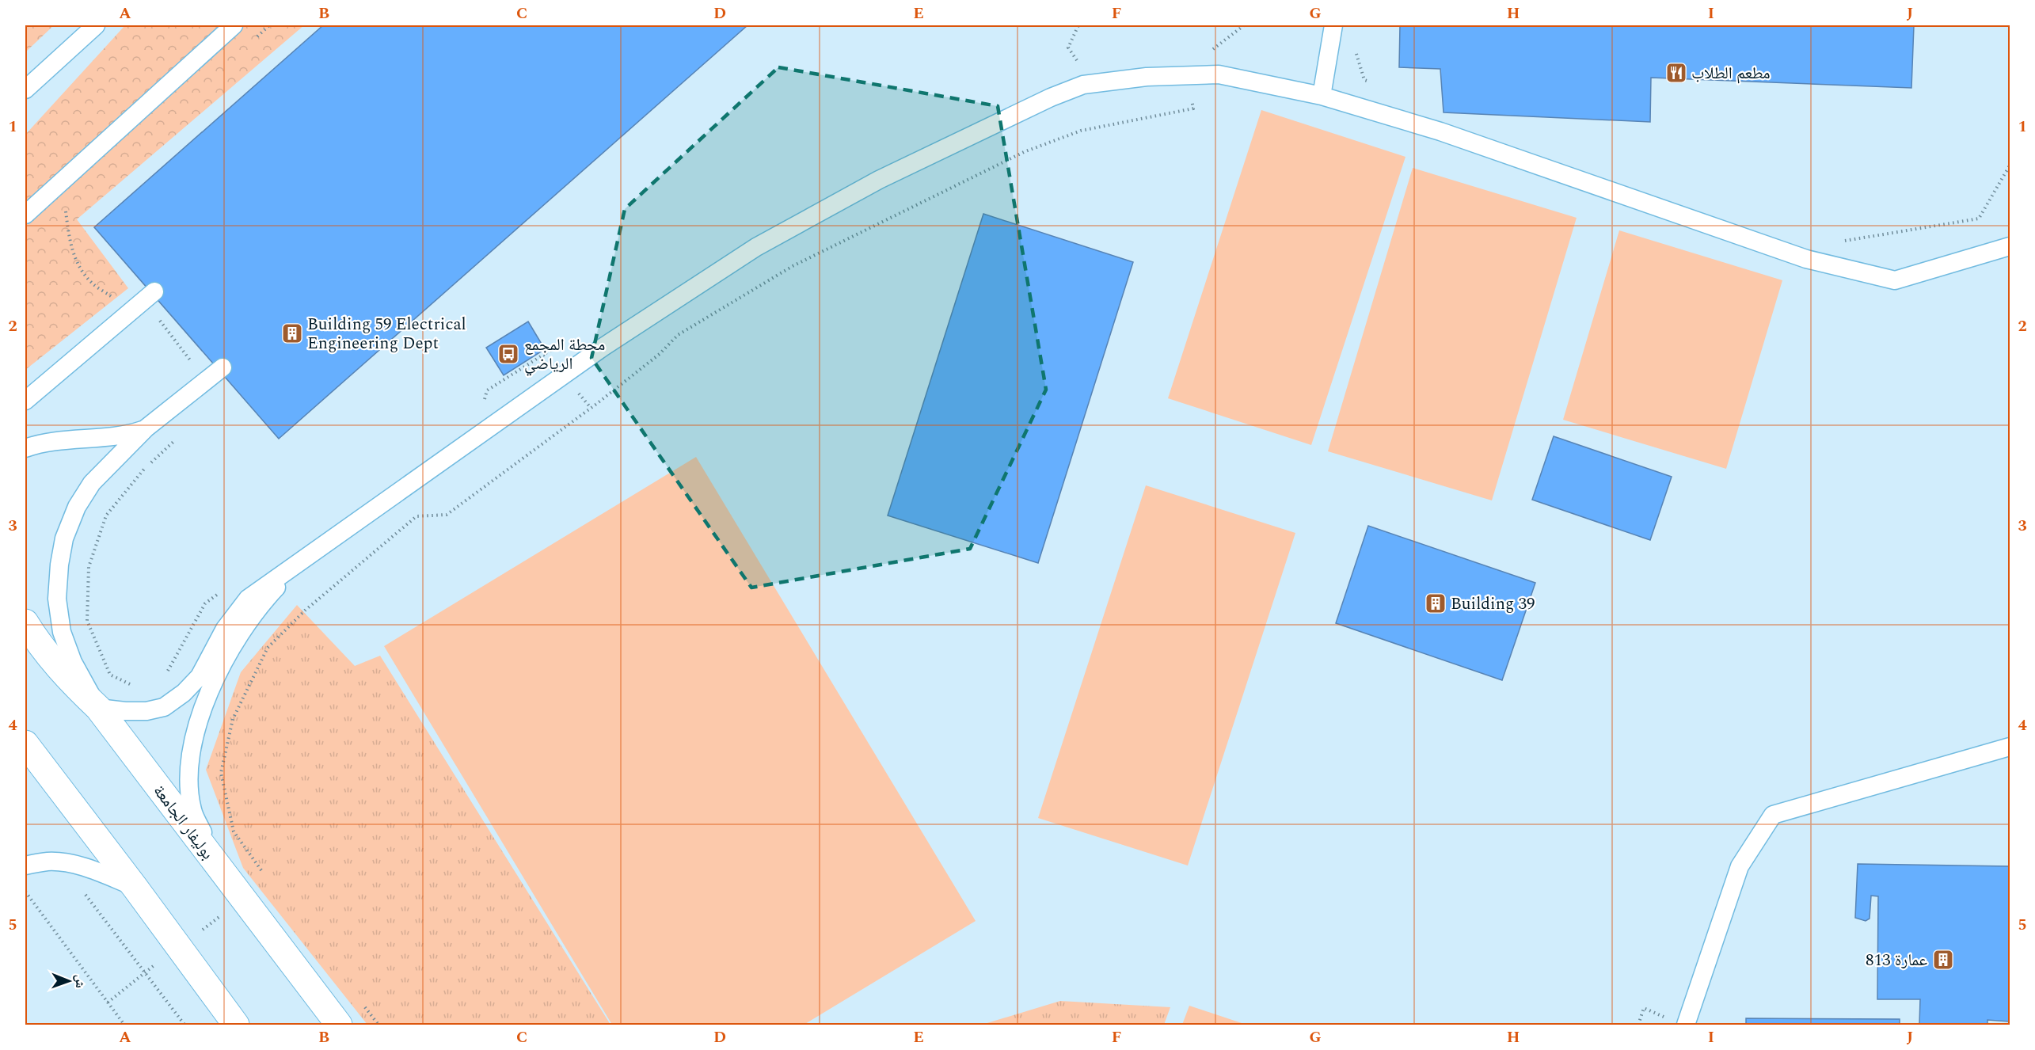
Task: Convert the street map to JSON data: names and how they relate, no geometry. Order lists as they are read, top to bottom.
{
  "streets": {
    "street": ["بوليفار الجامعة"]
  },
  "places": {
    "restaurant": ["مطعم الطلاب"],
    "building": ["Building 59 Electrical Engineering Dept", "Building 39", "عمارة 813"],
    "bus stop": ["محطة المجمع الرياضي"]
  },
  "north": "right",
  "grid": {
    "columns": [
      "A",
      "B",
      "C",
      "D",
      "E",
      "F",
      "G",
      "H",
      "I",
      "J"
    ],
    "rows": [
      "1",
      "2",
      "3",
      "4",
      "5"
    ]
  }
}
